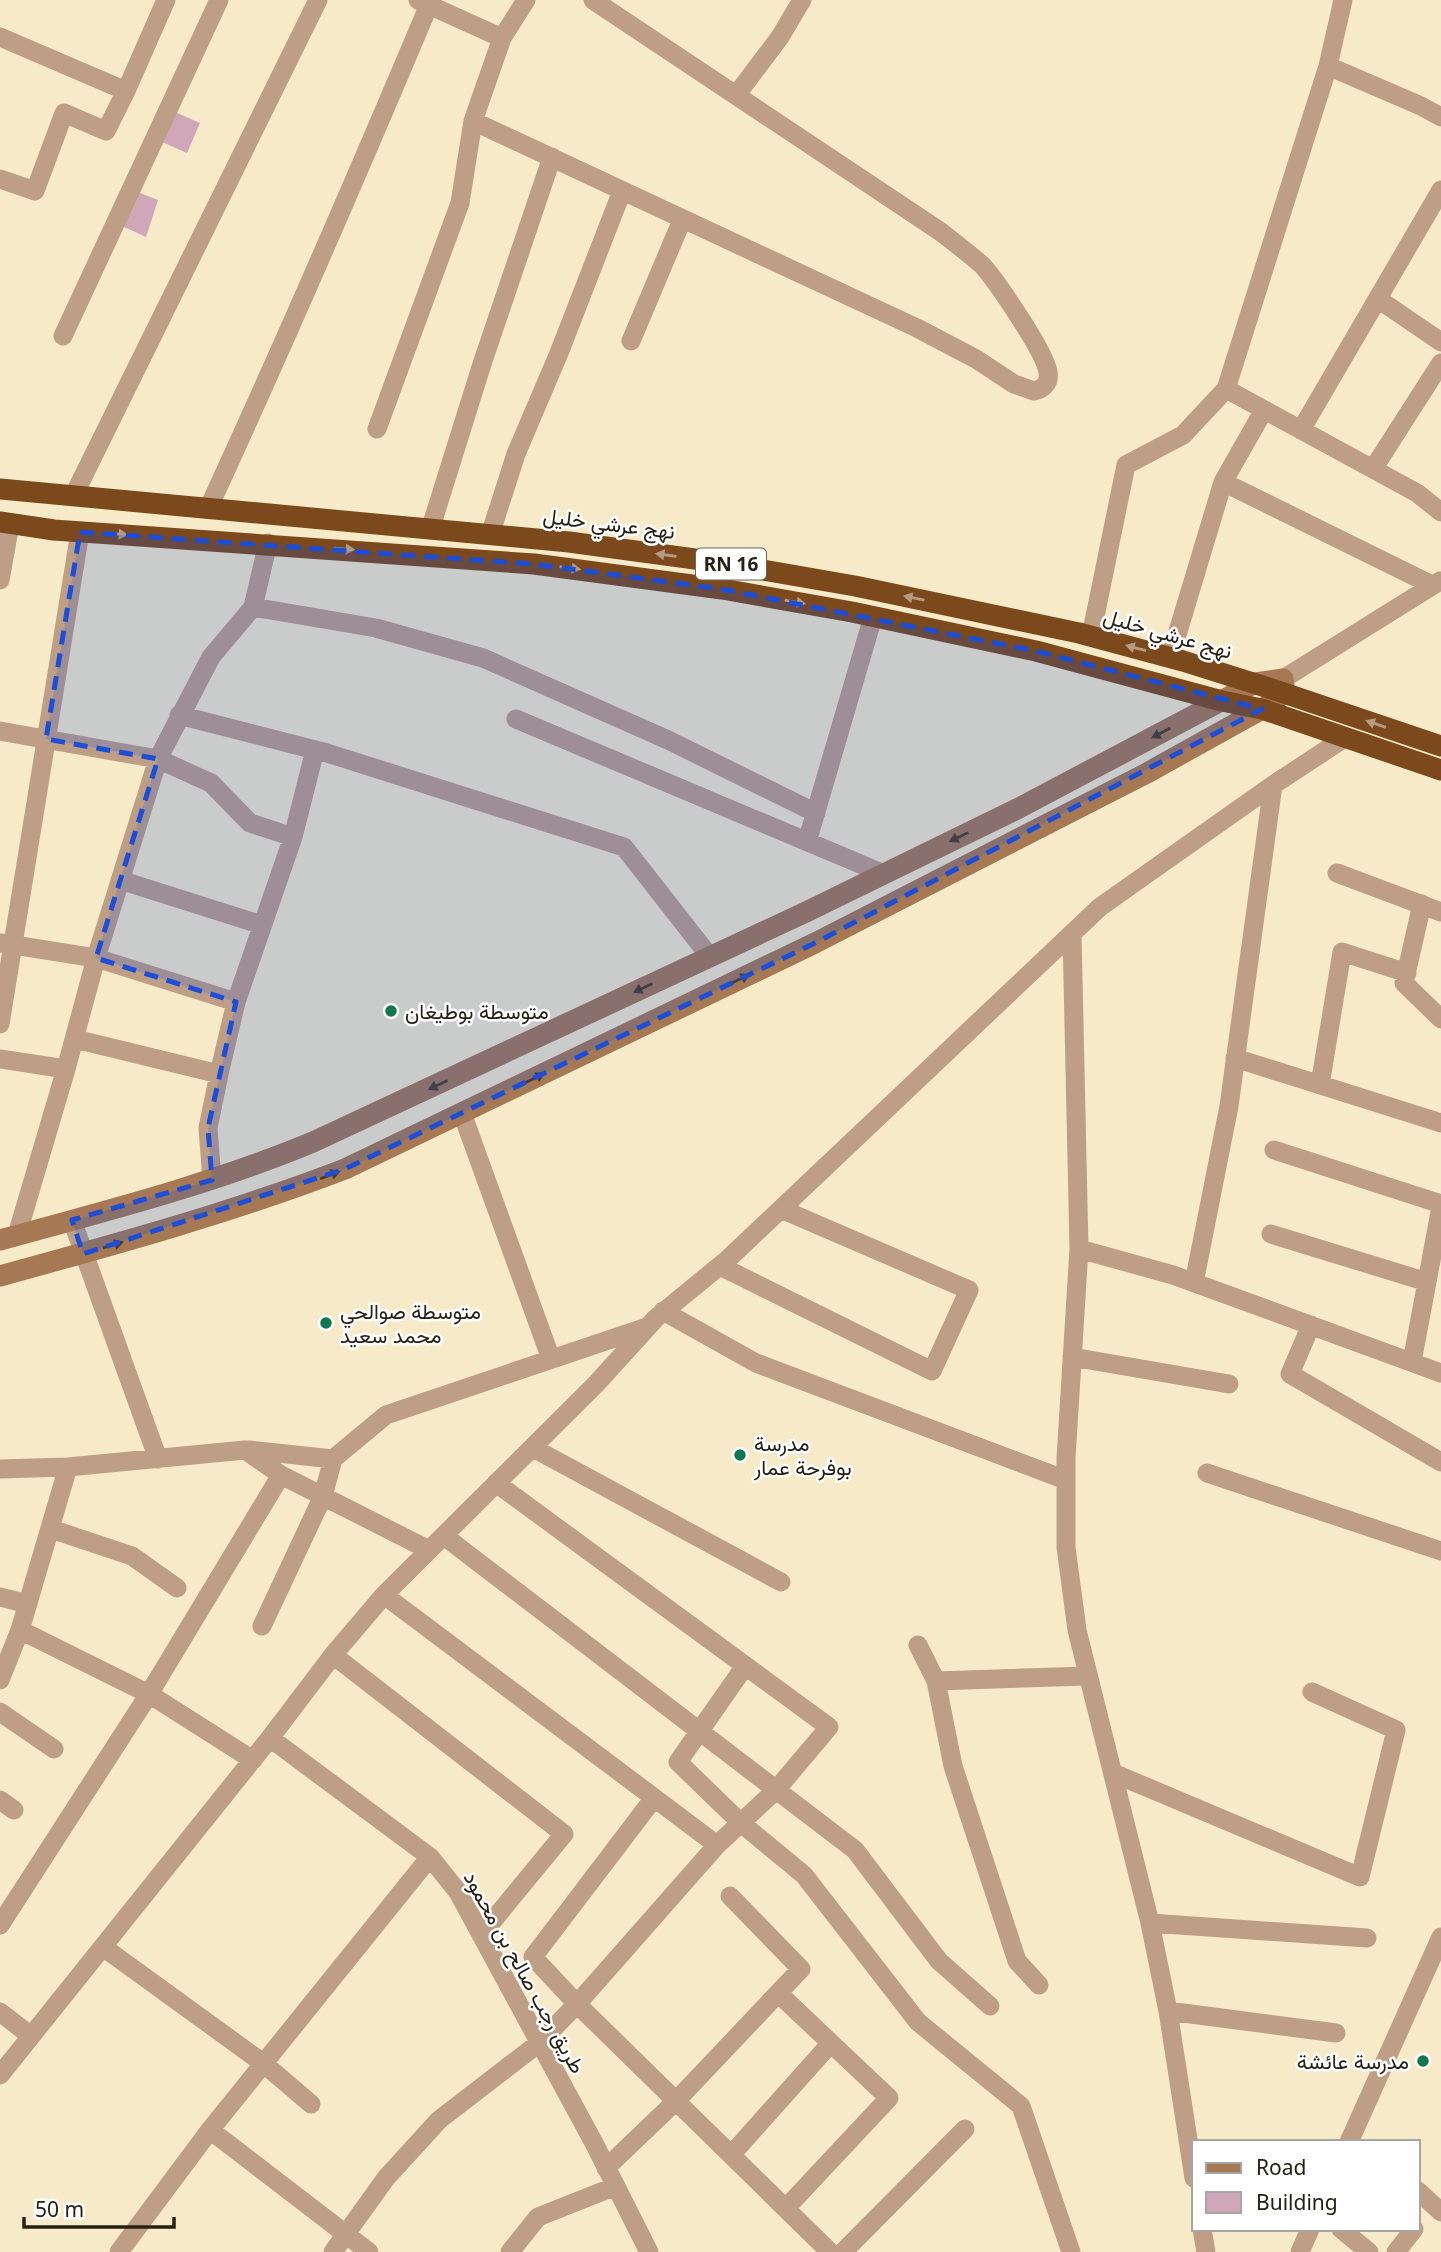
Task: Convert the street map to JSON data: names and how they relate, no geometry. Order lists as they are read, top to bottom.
{
  "streets": {
    "highway": ["نهج عرشي خليل", "RN 16"],
    "street": ["طريق رجب صالح بن محمود"]
  },
  "places": [
    "متوسطة بوطيغان",
    "متوسطة صوالحي محمد سعيد",
    "مدرسة بوفرحة عمار",
    "مدرسة عائشة"
  ],
  "legend": ["Road", "Building"],
  "scale_bar": "50 m"
}
